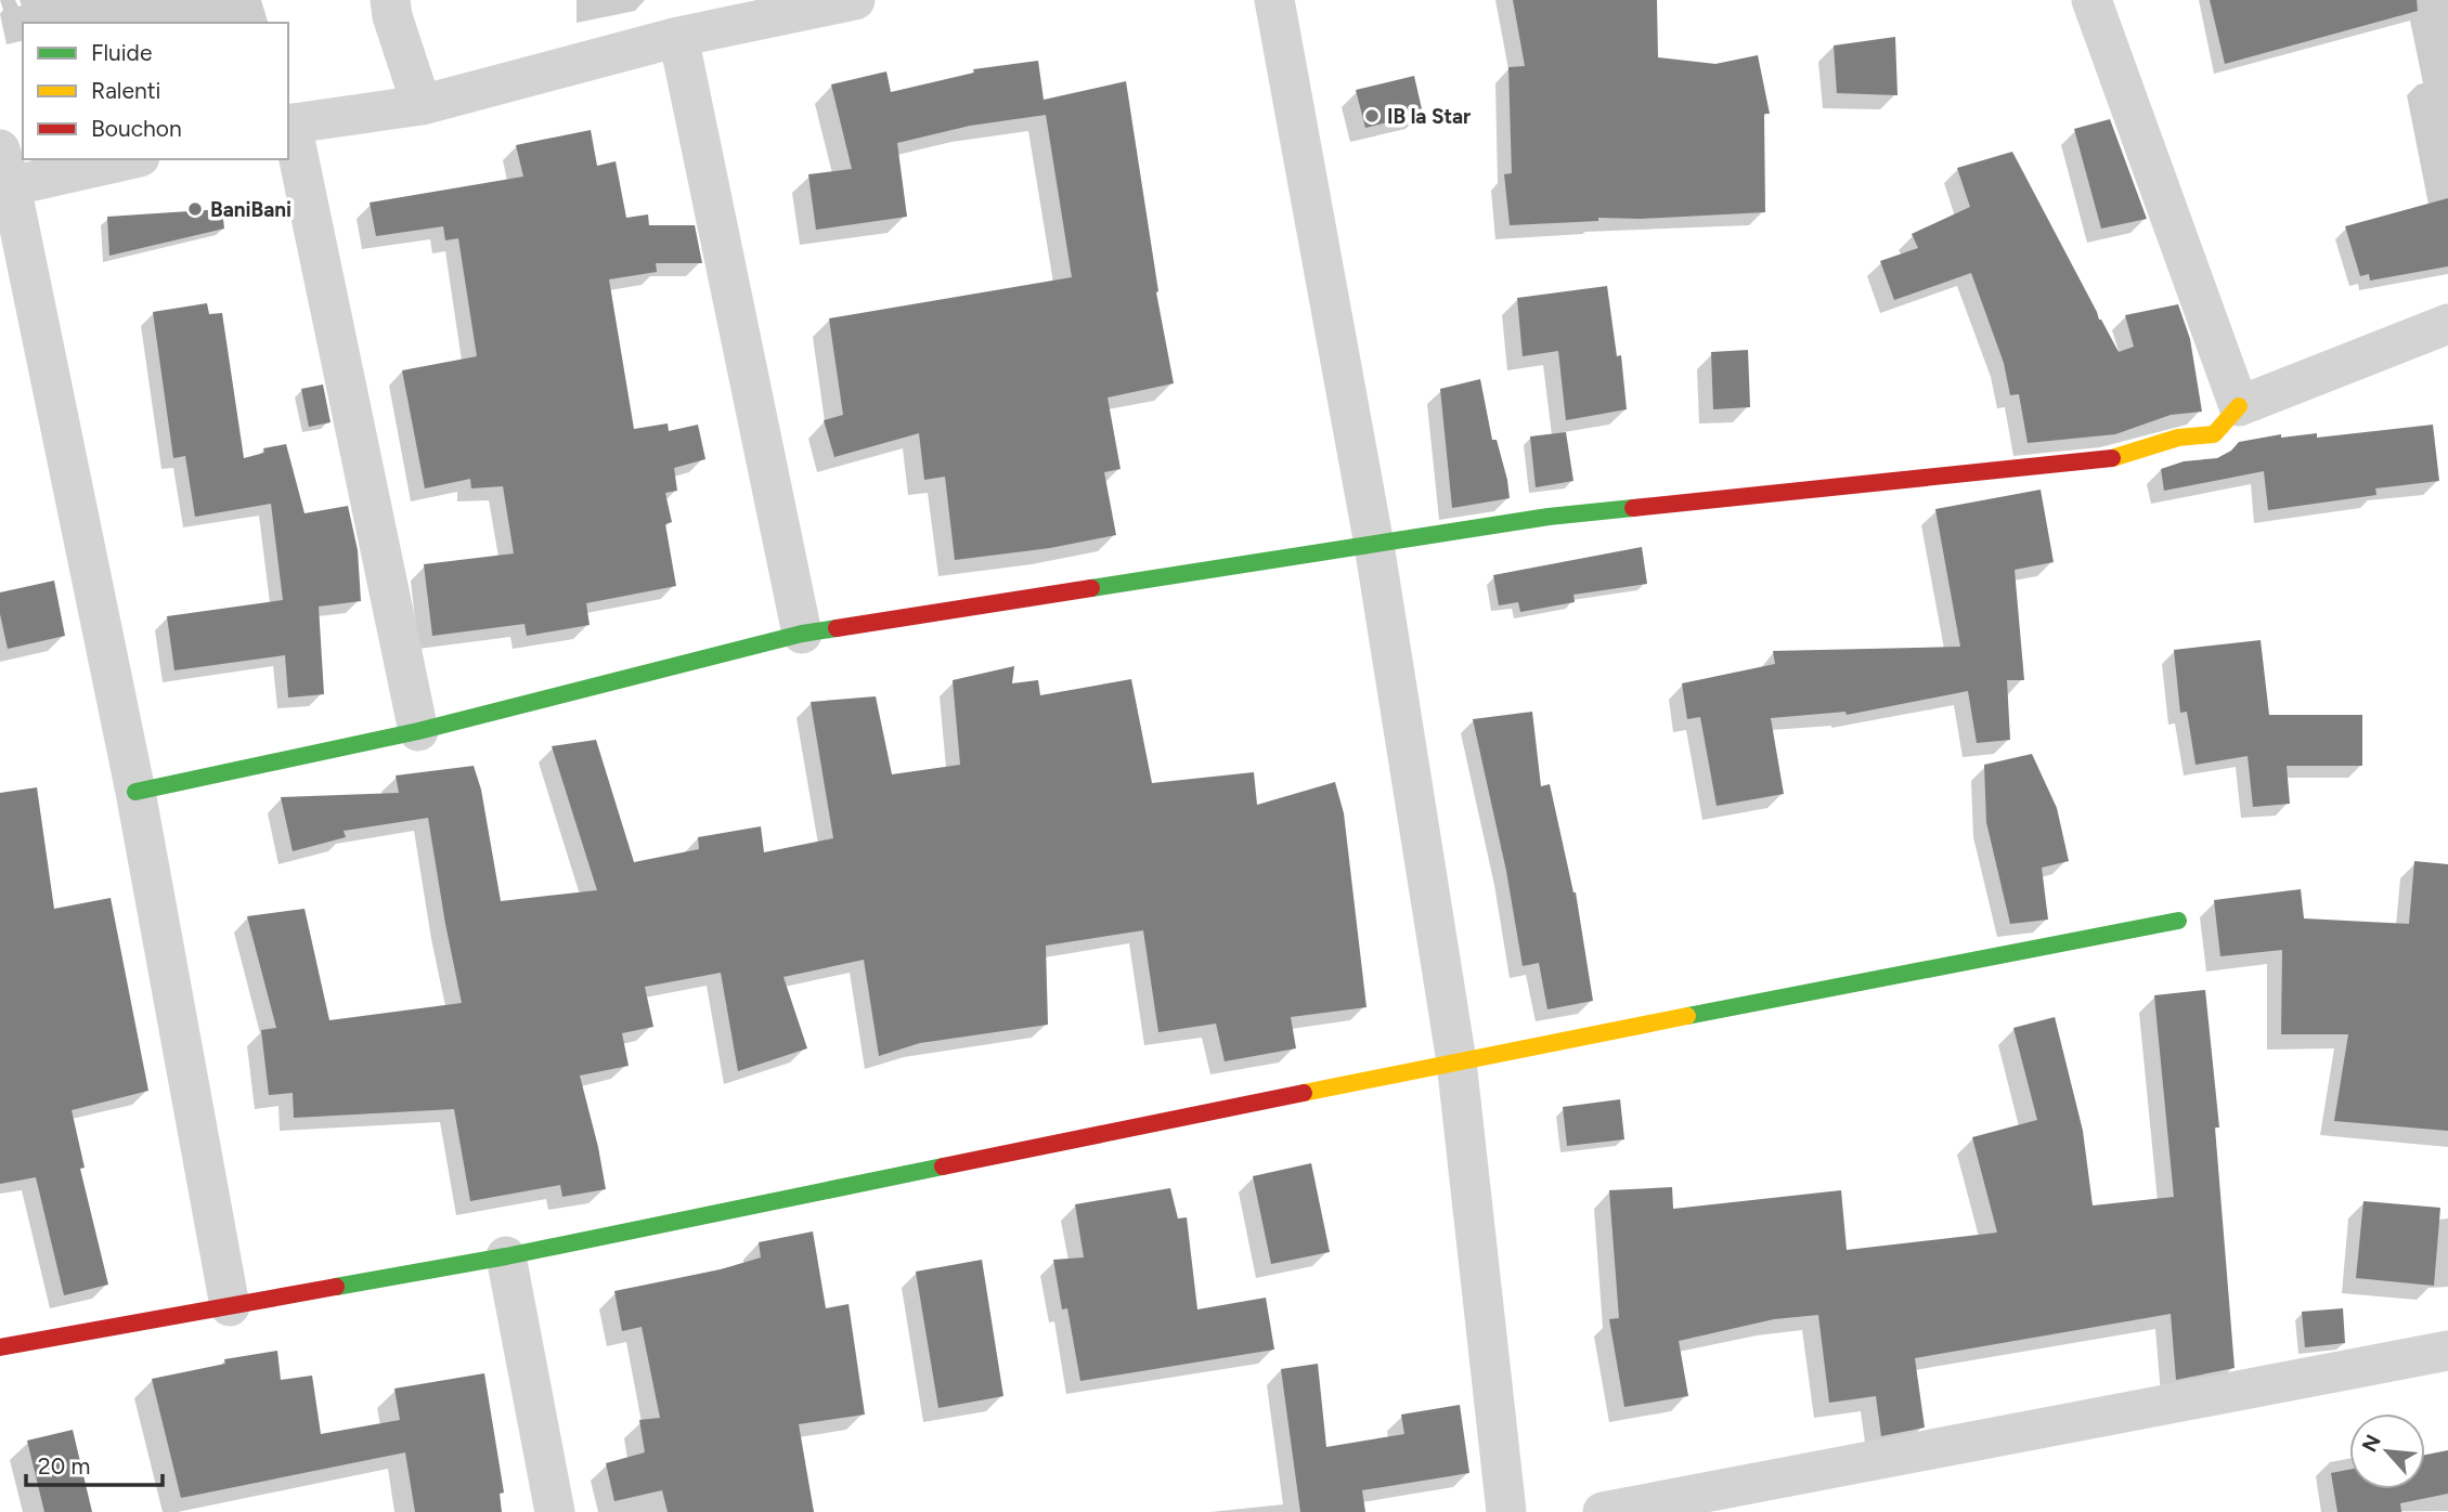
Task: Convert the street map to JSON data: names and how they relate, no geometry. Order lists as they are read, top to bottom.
{
  "places": ["IB la Star", "BaniBani"],
  "legend": ["Fluide", "Ralenti", "Bouchon"],
  "scale_bar": "20 m",
  "north": "top left"
}
